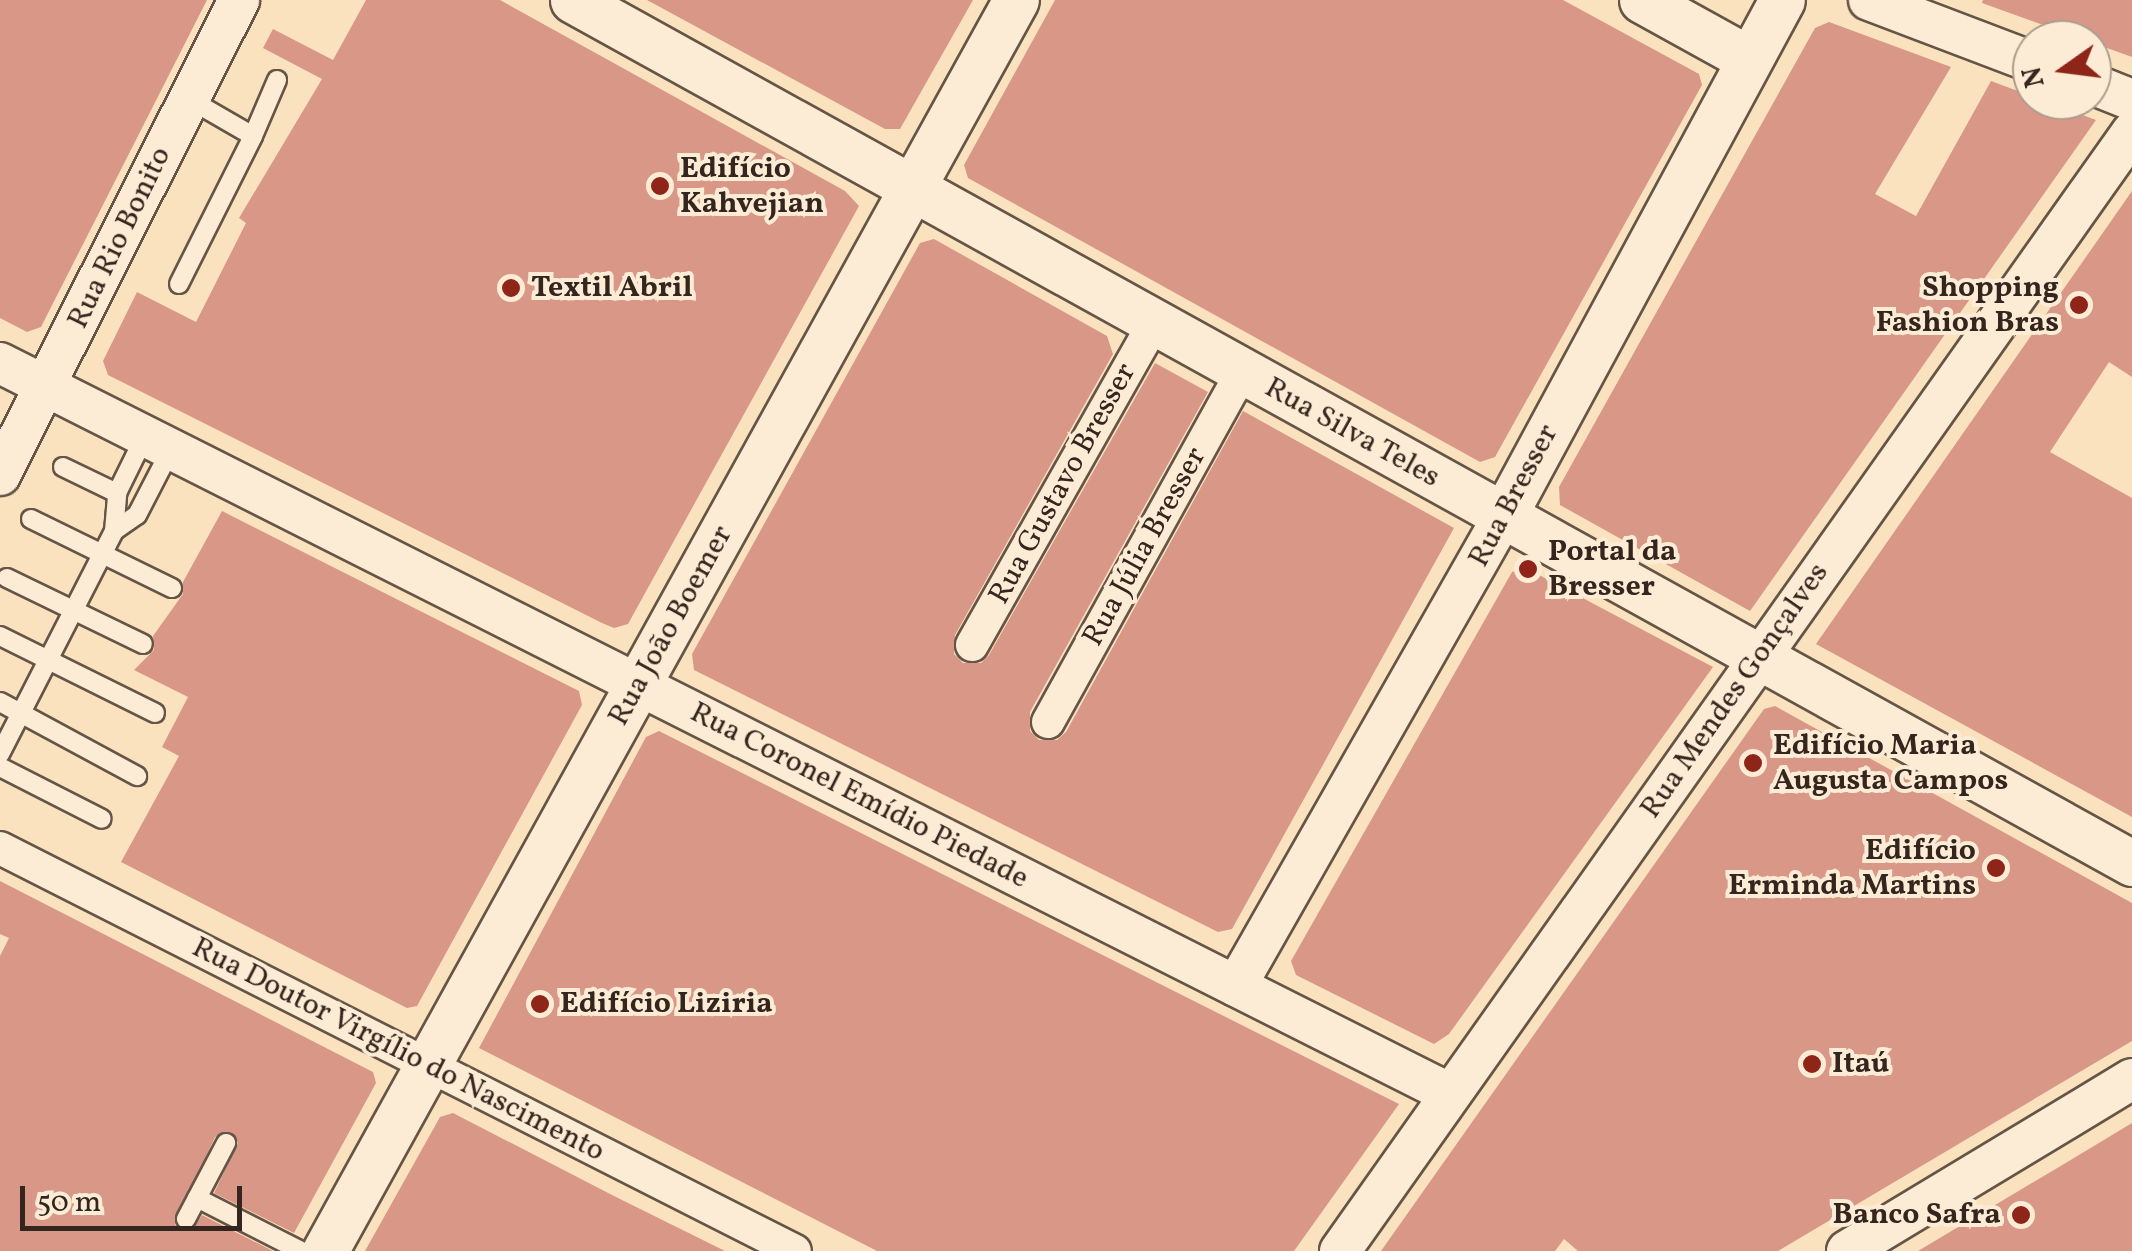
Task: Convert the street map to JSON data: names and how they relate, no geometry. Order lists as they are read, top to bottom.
{
  "streets": {
    "main road": ["Rua Silva Teles", "Rua Bresser", "Rua João Boemer"],
    "street": [
      "Rua Rio Bonito",
      "Rua Gustavo Bresser",
      "Rua Júlia Bresser",
      "Rua Mendes Gonçalves",
      "Rua Coronel Emídio Piedade",
      "Rua Doutor Virgílio do Nascimento"
    ]
  },
  "crossings": [
    ["Rua Rio Bonito", "Rua Coronel Emídio Piedade"],
    ["Rua Silva Teles", "Rua Gustavo Bresser"],
    ["Rua Silva Teles", "Rua Bresser"],
    ["Rua Silva Teles", "Rua Júlia Bresser"],
    ["Rua Silva Teles", "Rua João Boemer"],
    ["Rua Silva Teles", "Rua Mendes Gonçalves"],
    ["Rua Bresser", "Rua Coronel Emídio Piedade"],
    ["Rua João Boemer", "Rua Coronel Emídio Piedade"],
    ["Rua João Boemer", "Rua Doutor Virgílio do Nascimento"],
    ["Rua Mendes Gonçalves", "Rua Coronel Emídio Piedade"]
  ],
  "places": [
    "Edifício Kahvejian",
    "Textil Abril",
    "Shopping Fashion Bras",
    "Portal da Bresser",
    "Edifício Maria Augusta Campos",
    "Edifício Erminda Martins",
    "Edifício Liziria",
    "Itaú",
    "Banco Safra"
  ],
  "scale_bar": "50 m",
  "north": "left"
}
